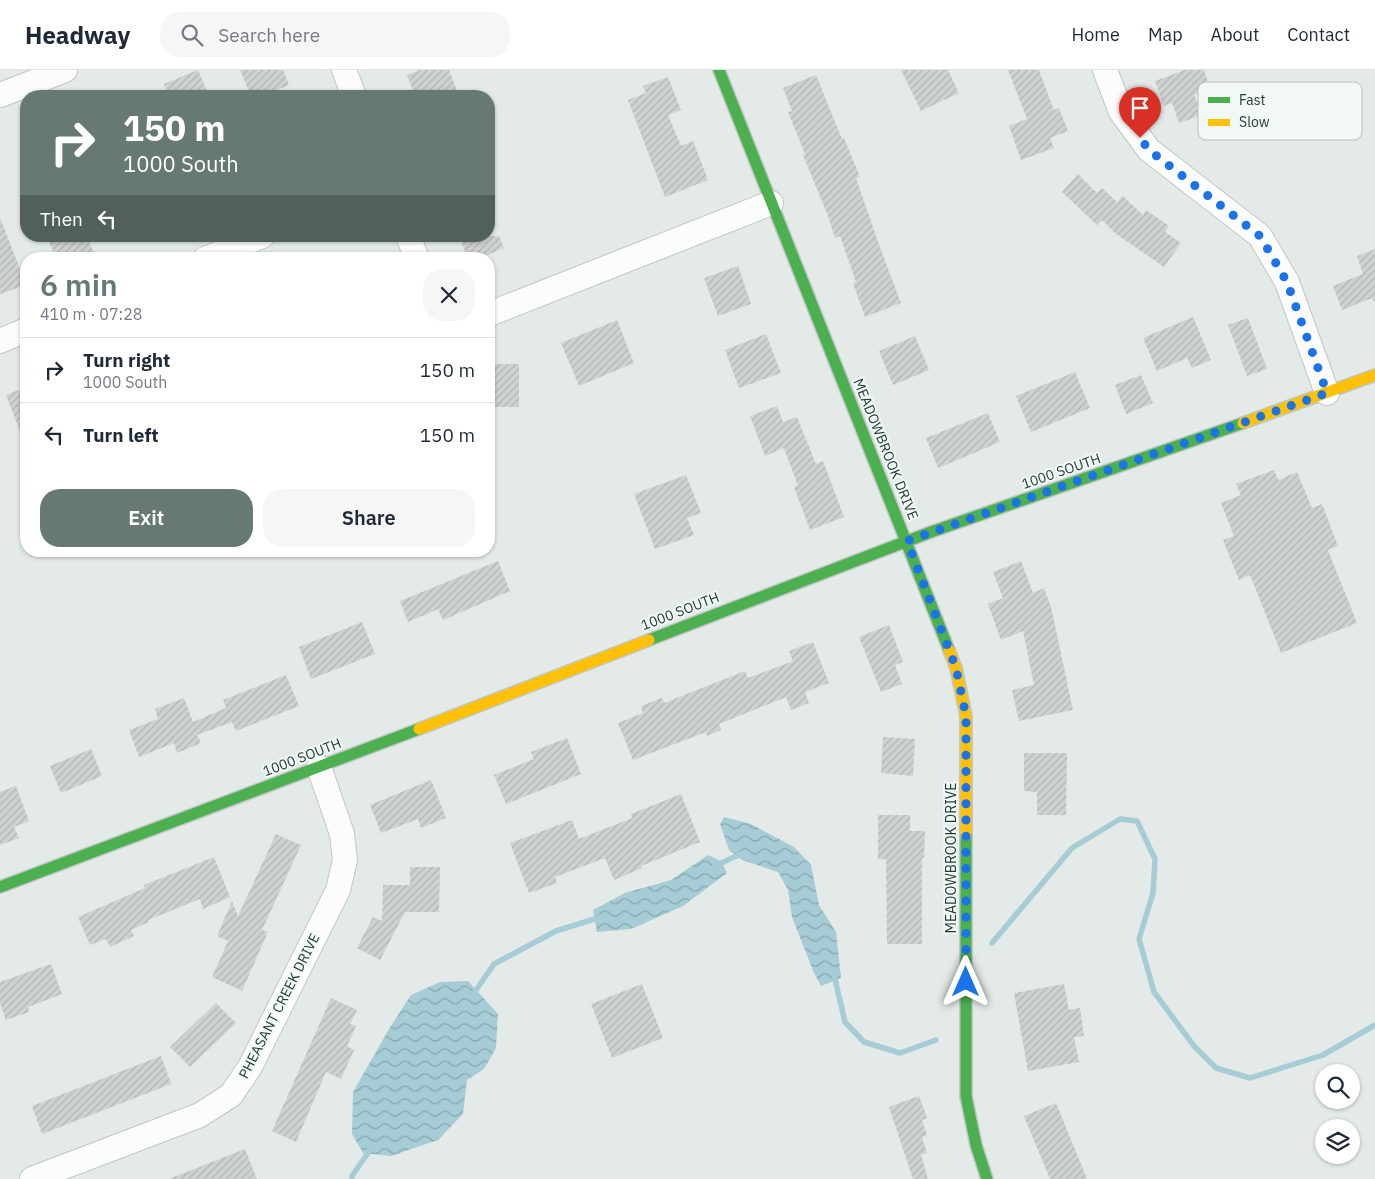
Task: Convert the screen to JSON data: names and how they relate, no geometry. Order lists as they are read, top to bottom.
{
  "streets": {
    "street": ["MEADOWBROOK DRIVE", "1000 SOUTH", "PHEASANT CREEK DRIVE"]
  },
  "crossings": [
    ["MEADOWBROOK DRIVE", "1000 SOUTH"],
    ["1000 SOUTH", "PHEASANT CREEK DRIVE"]
  ],
  "legend": ["Fast", "Slow"],
  "page": {
    "header": "Headway",
    "search": "Search here",
    "nav": [
      "Home",
      "Map",
      "About",
      "Contact"
    ],
    "turn": ["150 m", "1000 South"],
    "then": "Then",
    "heading": ["6 min", "410 m · 07:28"],
    "list": [
      {
        "name": "Turn right",
        "note": "1000 South",
        "value": "150 m"
      },
      {
        "name": "Turn left",
        "value": "150 m"
      }
    ],
    "buttons": ["Exit", "Share"]
  }
}
